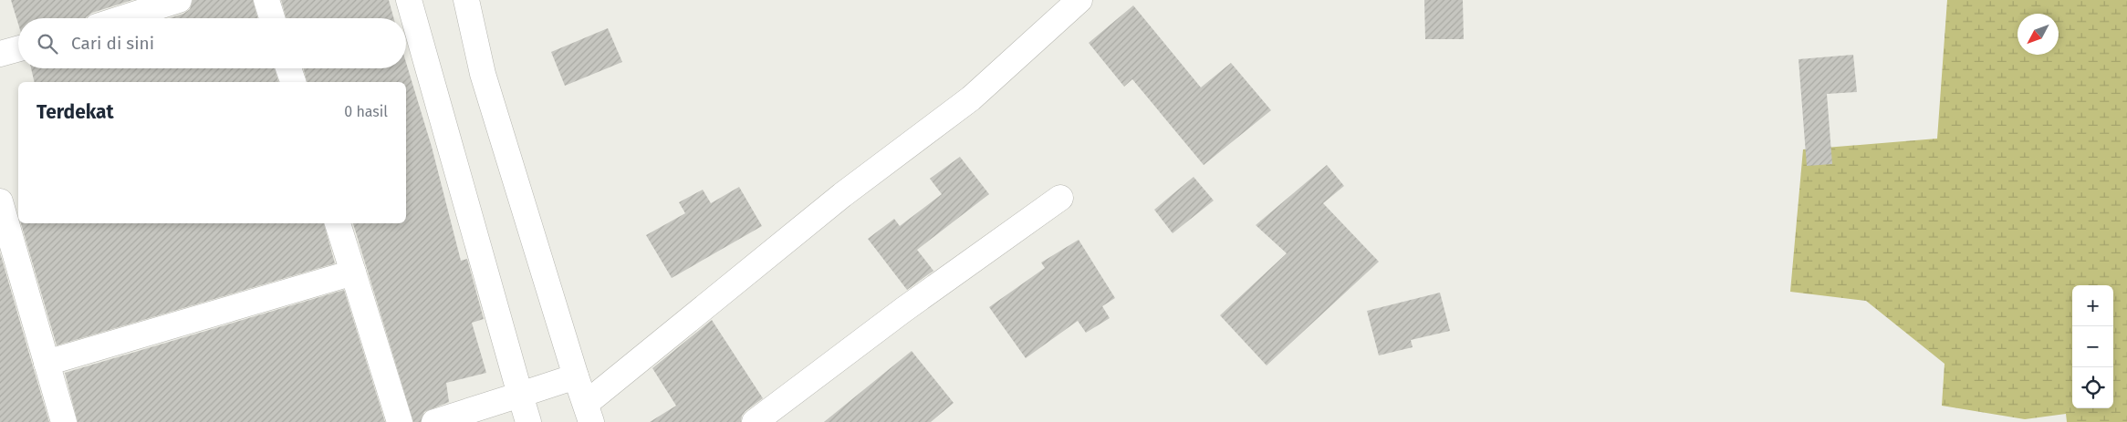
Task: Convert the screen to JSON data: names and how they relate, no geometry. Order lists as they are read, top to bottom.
{
  "north": "bottom left",
  "page": {
    "search": "Cari di sini",
    "heading": ["Terdekat", "0 hasil"],
    "map_buttons": ["+", "−"]
  }
}
